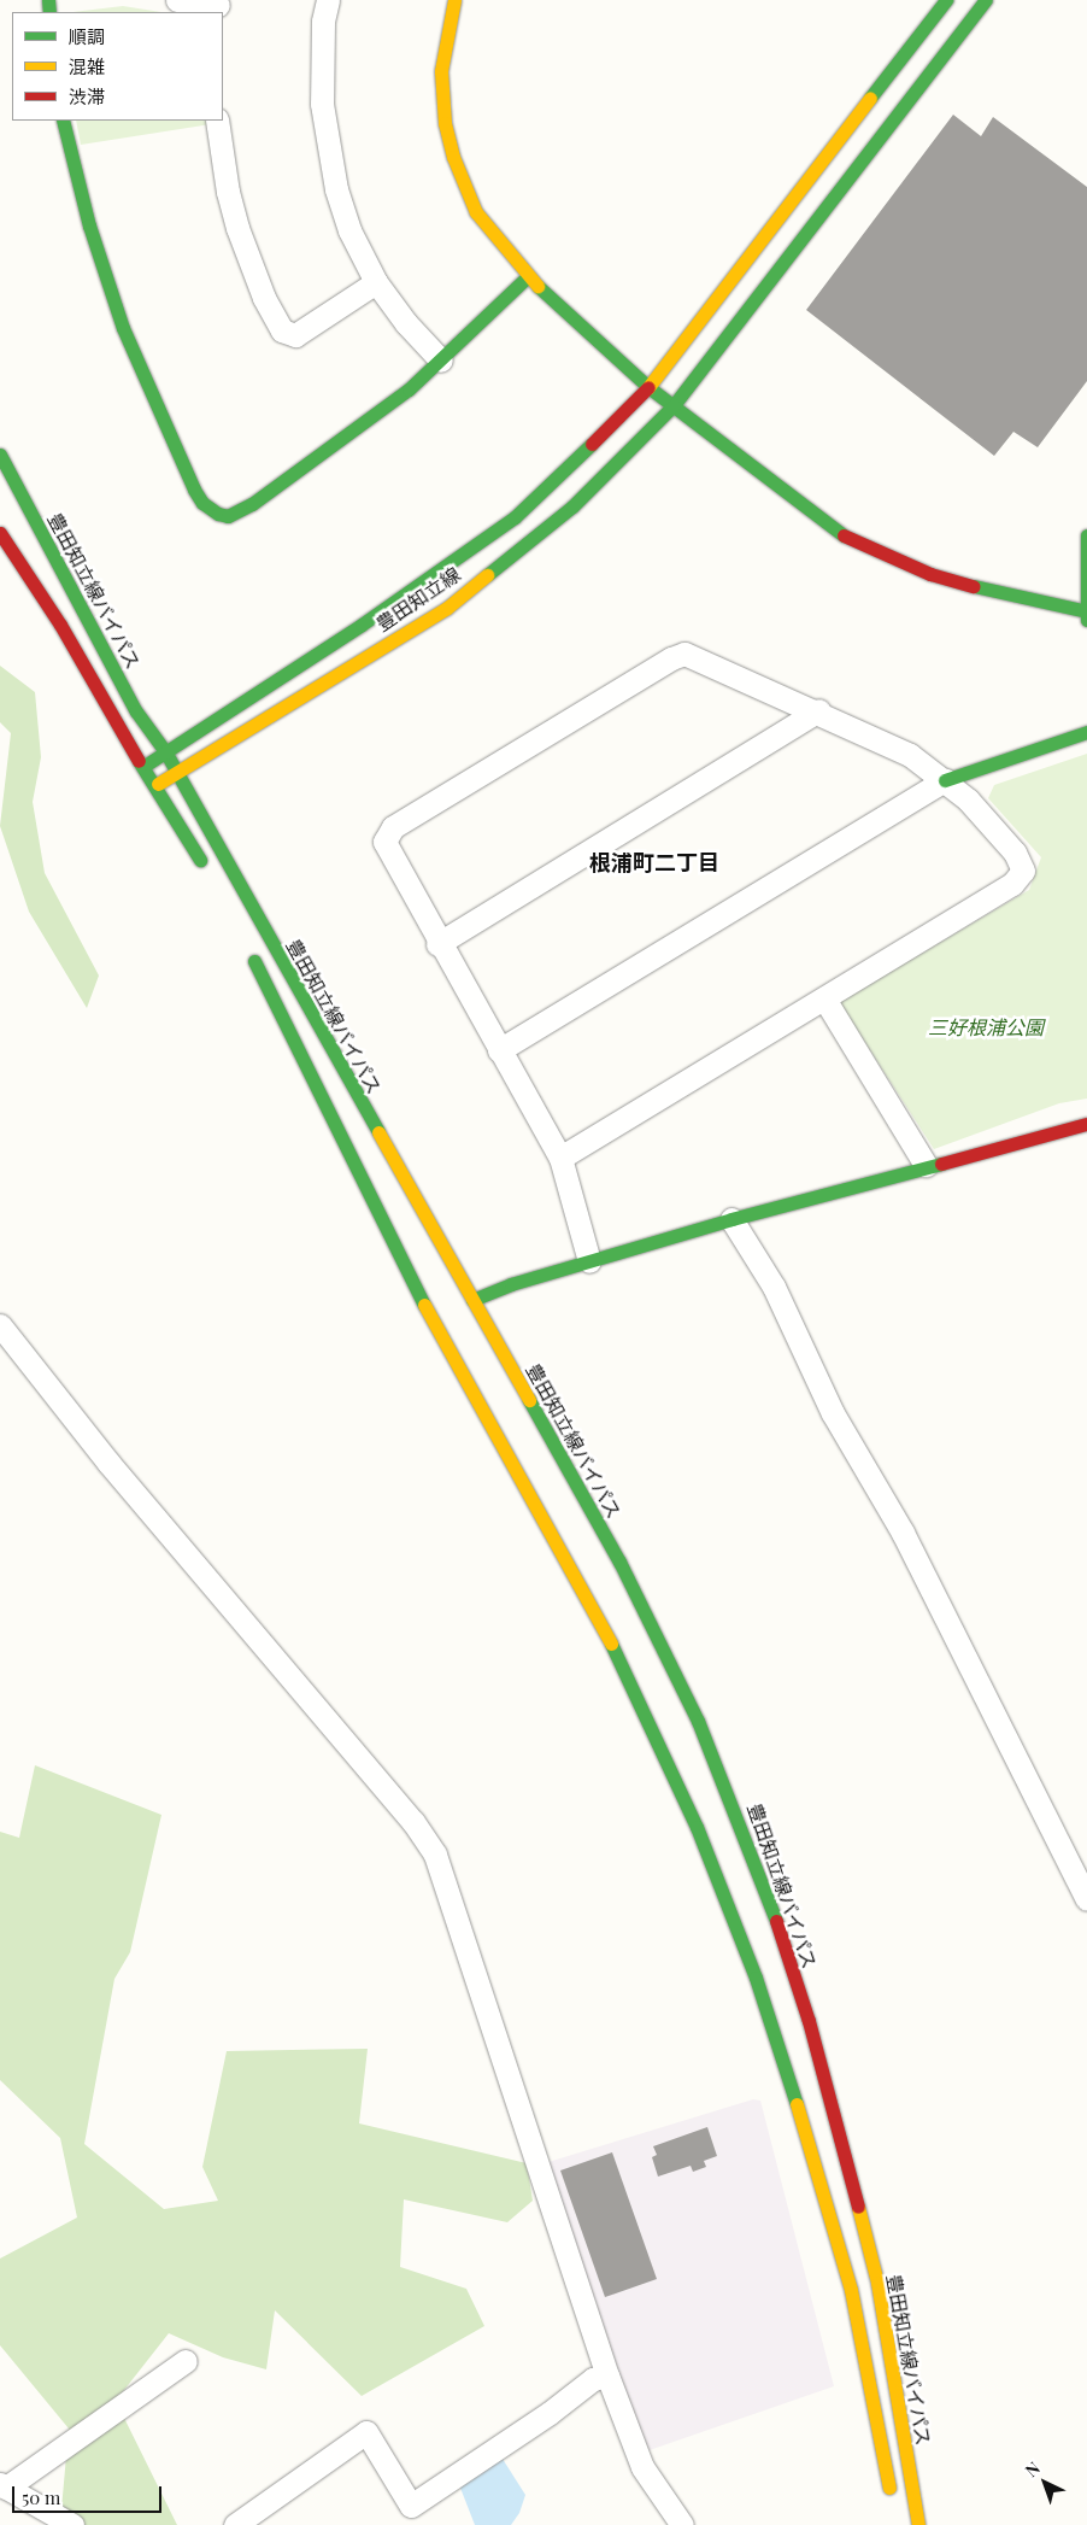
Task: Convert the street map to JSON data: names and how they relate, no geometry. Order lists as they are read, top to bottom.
{
  "streets": {
    "main road": ["豊田知立線バイパス", "豊田知立線"]
  },
  "crossings": [
    ["豊田知立線バイパス", "豊田知立線"]
  ],
  "districts": ["根浦町二丁目"],
  "parks": ["三好根浦公園"],
  "legend": ["順調", "混雑", "渋滞"],
  "scale_bar": "50 m",
  "north": "top left"
}
